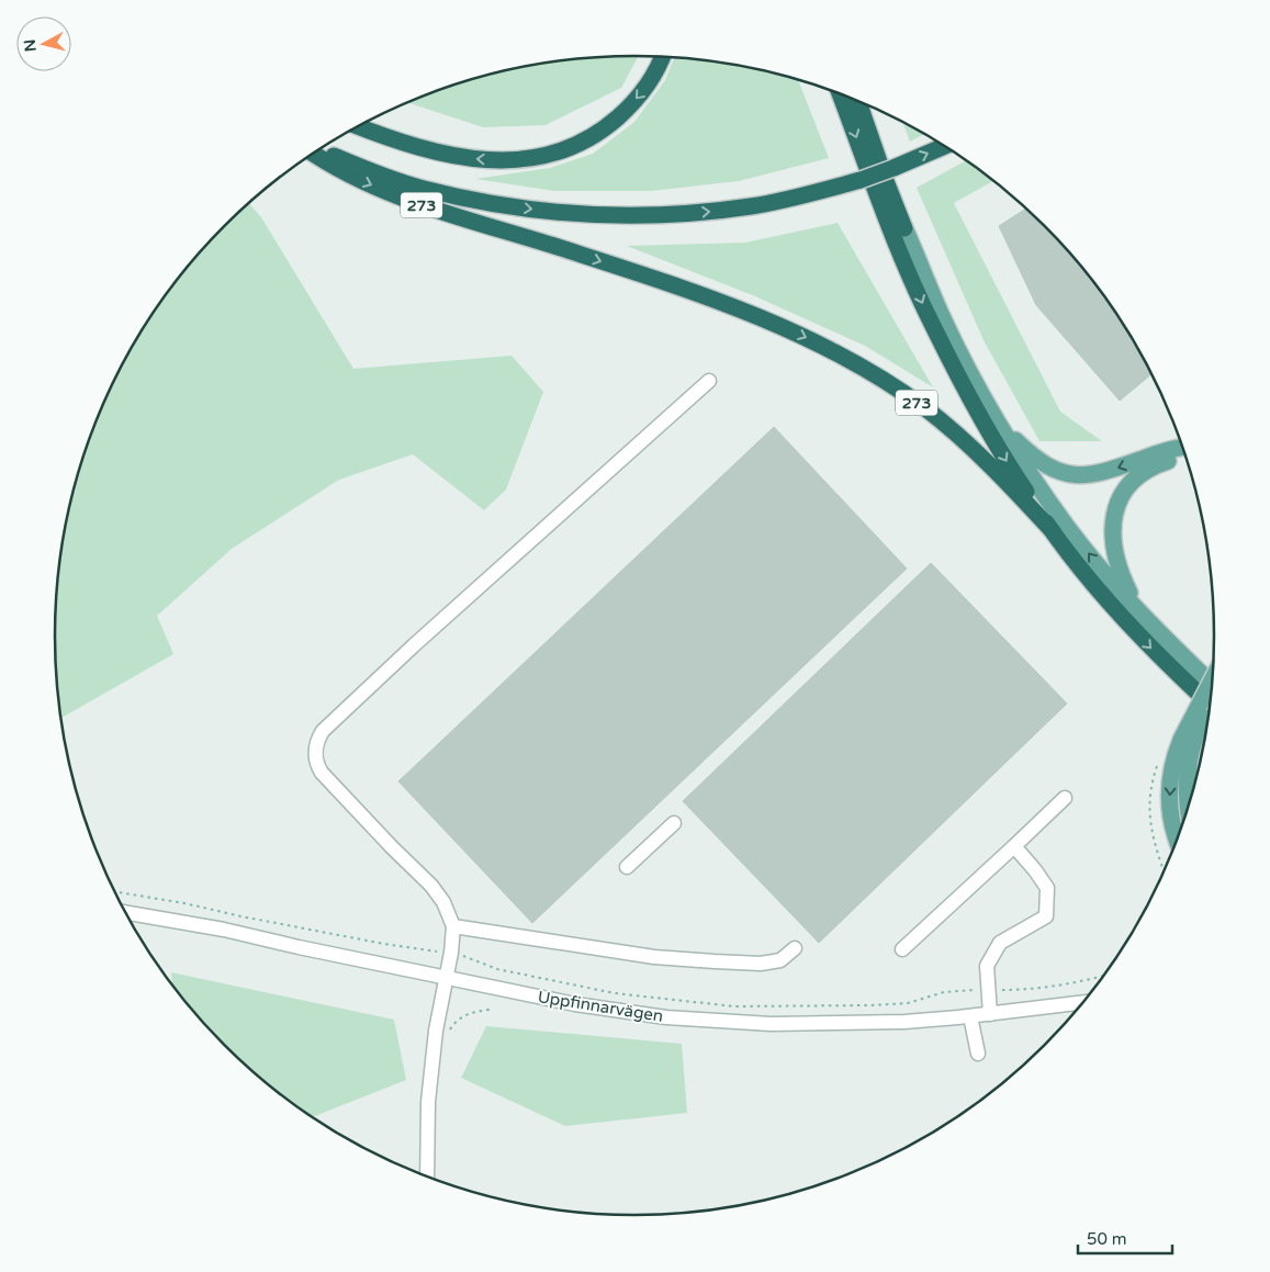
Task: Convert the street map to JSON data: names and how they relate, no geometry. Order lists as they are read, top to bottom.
{
  "streets": {
    "highway": ["273"],
    "street": ["Uppfinnarvägen"]
  },
  "scale_bar": "50 m",
  "north": "left"
}
